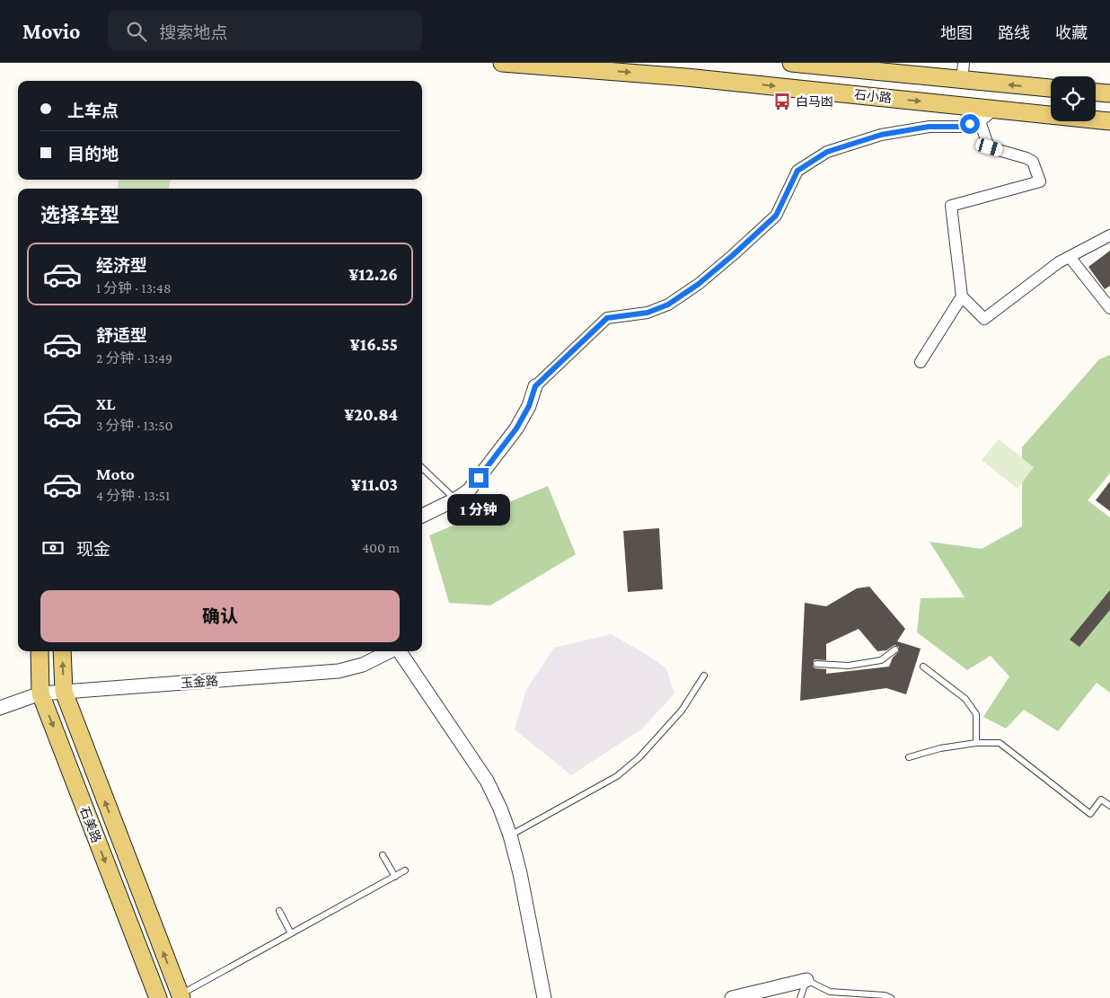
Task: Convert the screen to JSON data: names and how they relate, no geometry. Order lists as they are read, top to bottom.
{
  "streets": {
    "main road": ["石小路", "石美路"],
    "street": ["玉金路"]
  },
  "crossings": [
    ["玉金路", "石美路"]
  ],
  "places": {
    "bus stop": ["白马凼"]
  },
  "page": {
    "header": "Movio",
    "search": "搜索地点",
    "nav": ["地图", "路线", "收藏"],
    "banner": ["上车点", "目的地"],
    "heading": "选择车型",
    "list": [
      {
        "name": "经济型",
        "note": "1 分钟 · 13:48",
        "value": "¥12.26"
      },
      {
        "name": "舒适型",
        "note": "2 分钟 · 13:49",
        "value": "¥16.55"
      },
      {
        "name": "XL",
        "note": "3 分钟 · 13:50",
        "value": "¥20.84"
      },
      {
        "name": "Moto",
        "note": "4 分钟 · 13:51",
        "value": "¥11.03"
      }
    ],
    "bubble": "1 分钟",
    "pay": ["现金", "400 m"],
    "buttons": "确认"
  }
}
